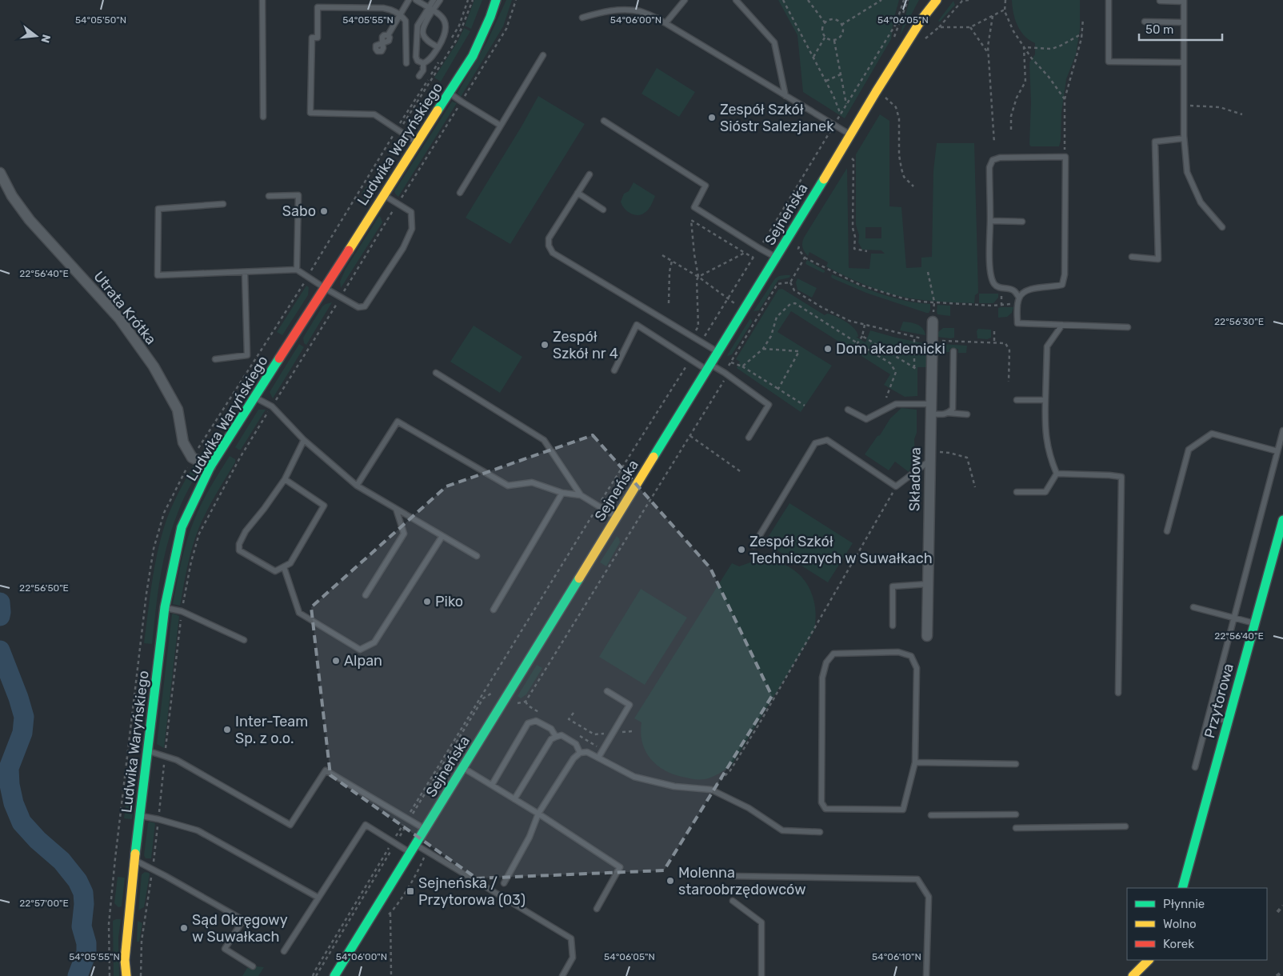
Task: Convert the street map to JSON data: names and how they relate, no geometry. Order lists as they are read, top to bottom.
{
  "streets": {
    "street": [
      "Ludwika Waryńskiego",
      "Sejneńska",
      "Utrata Krótka",
      "Składowa",
      "Przytorowa"
    ]
  },
  "places": {
    "other": [
      "Zespół Szkół Sióstr Salezjanek",
      "Sabo",
      "Zespół Szkół nr 4",
      "Dom akademicki",
      "Zespół Szkół Technicznych w Suwałkach",
      "Piko",
      "Alpan",
      "Inter-Team Sp. z o.o.",
      "Molenna staroobrzędowców",
      "Sąd Okręgowy w Suwałkach"
    ],
    "transit": ["Sejneńska / Przytorowa (03)"]
  },
  "legend": ["Płynnie", "Wolno", "Korek"],
  "scale_bar": "50 m",
  "north": "right",
  "coordinates": [
    "54°05'50\"N",
    "54°05'55\"N",
    "54°06'00\"N",
    "54°06'05\"N",
    "22°56'40\"E",
    "22°56'30\"E",
    "22°56'50\"E",
    "22°57'00\"E",
    "54°06'10\"N"
  ]
}
